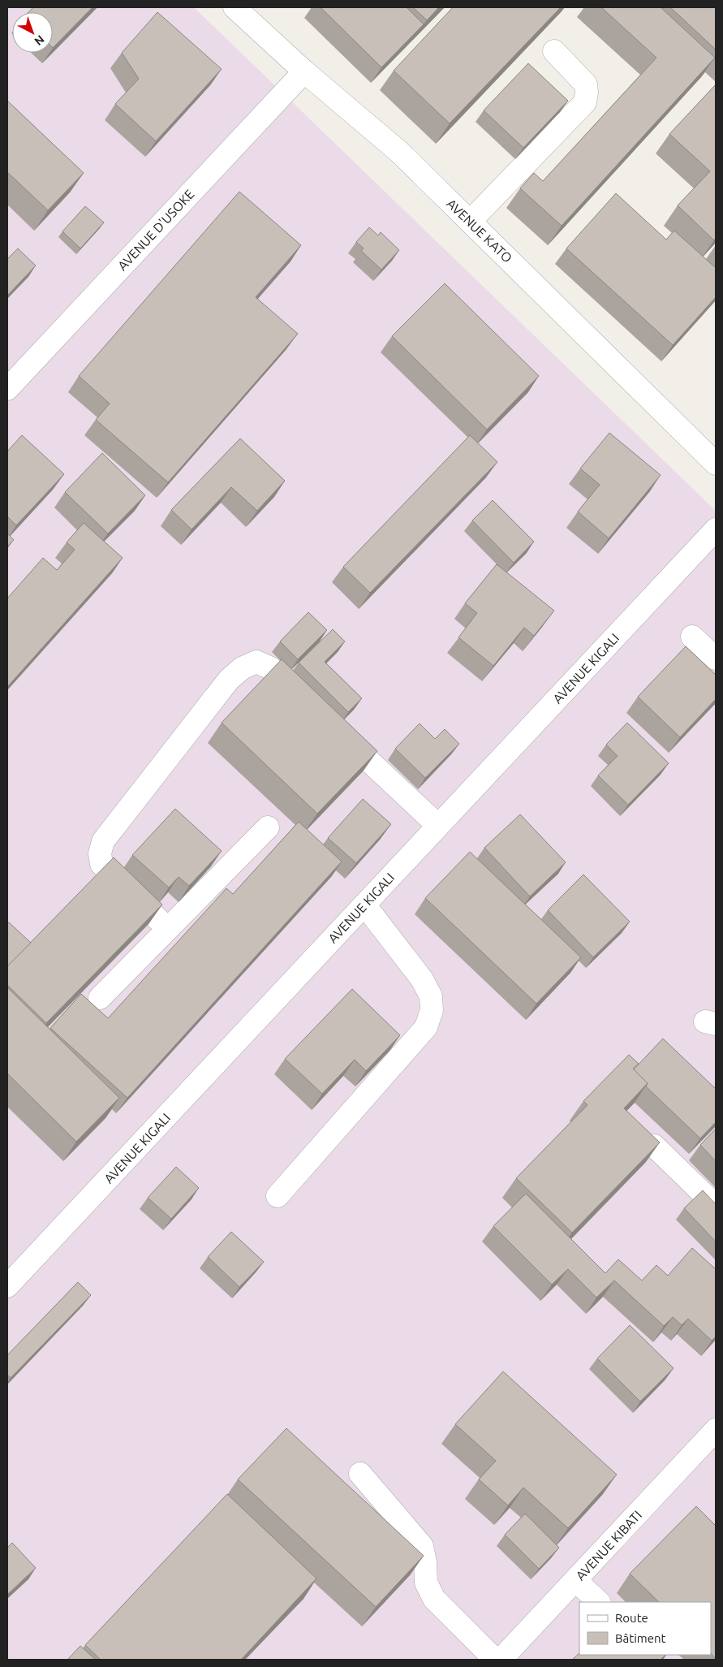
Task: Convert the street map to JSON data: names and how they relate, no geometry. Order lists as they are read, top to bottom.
{
  "streets": {
    "street": [
      "AVENUE D'USOKE",
      "AVENUE KATO",
      "AVENUE KIGALI",
      "AVENUE KIBATI"
    ]
  },
  "crossings": [
    ["AVENUE D'USOKE", "AVENUE KATO"]
  ],
  "legend": ["Route", "Bâtiment"],
  "north": "bottom right"
}
